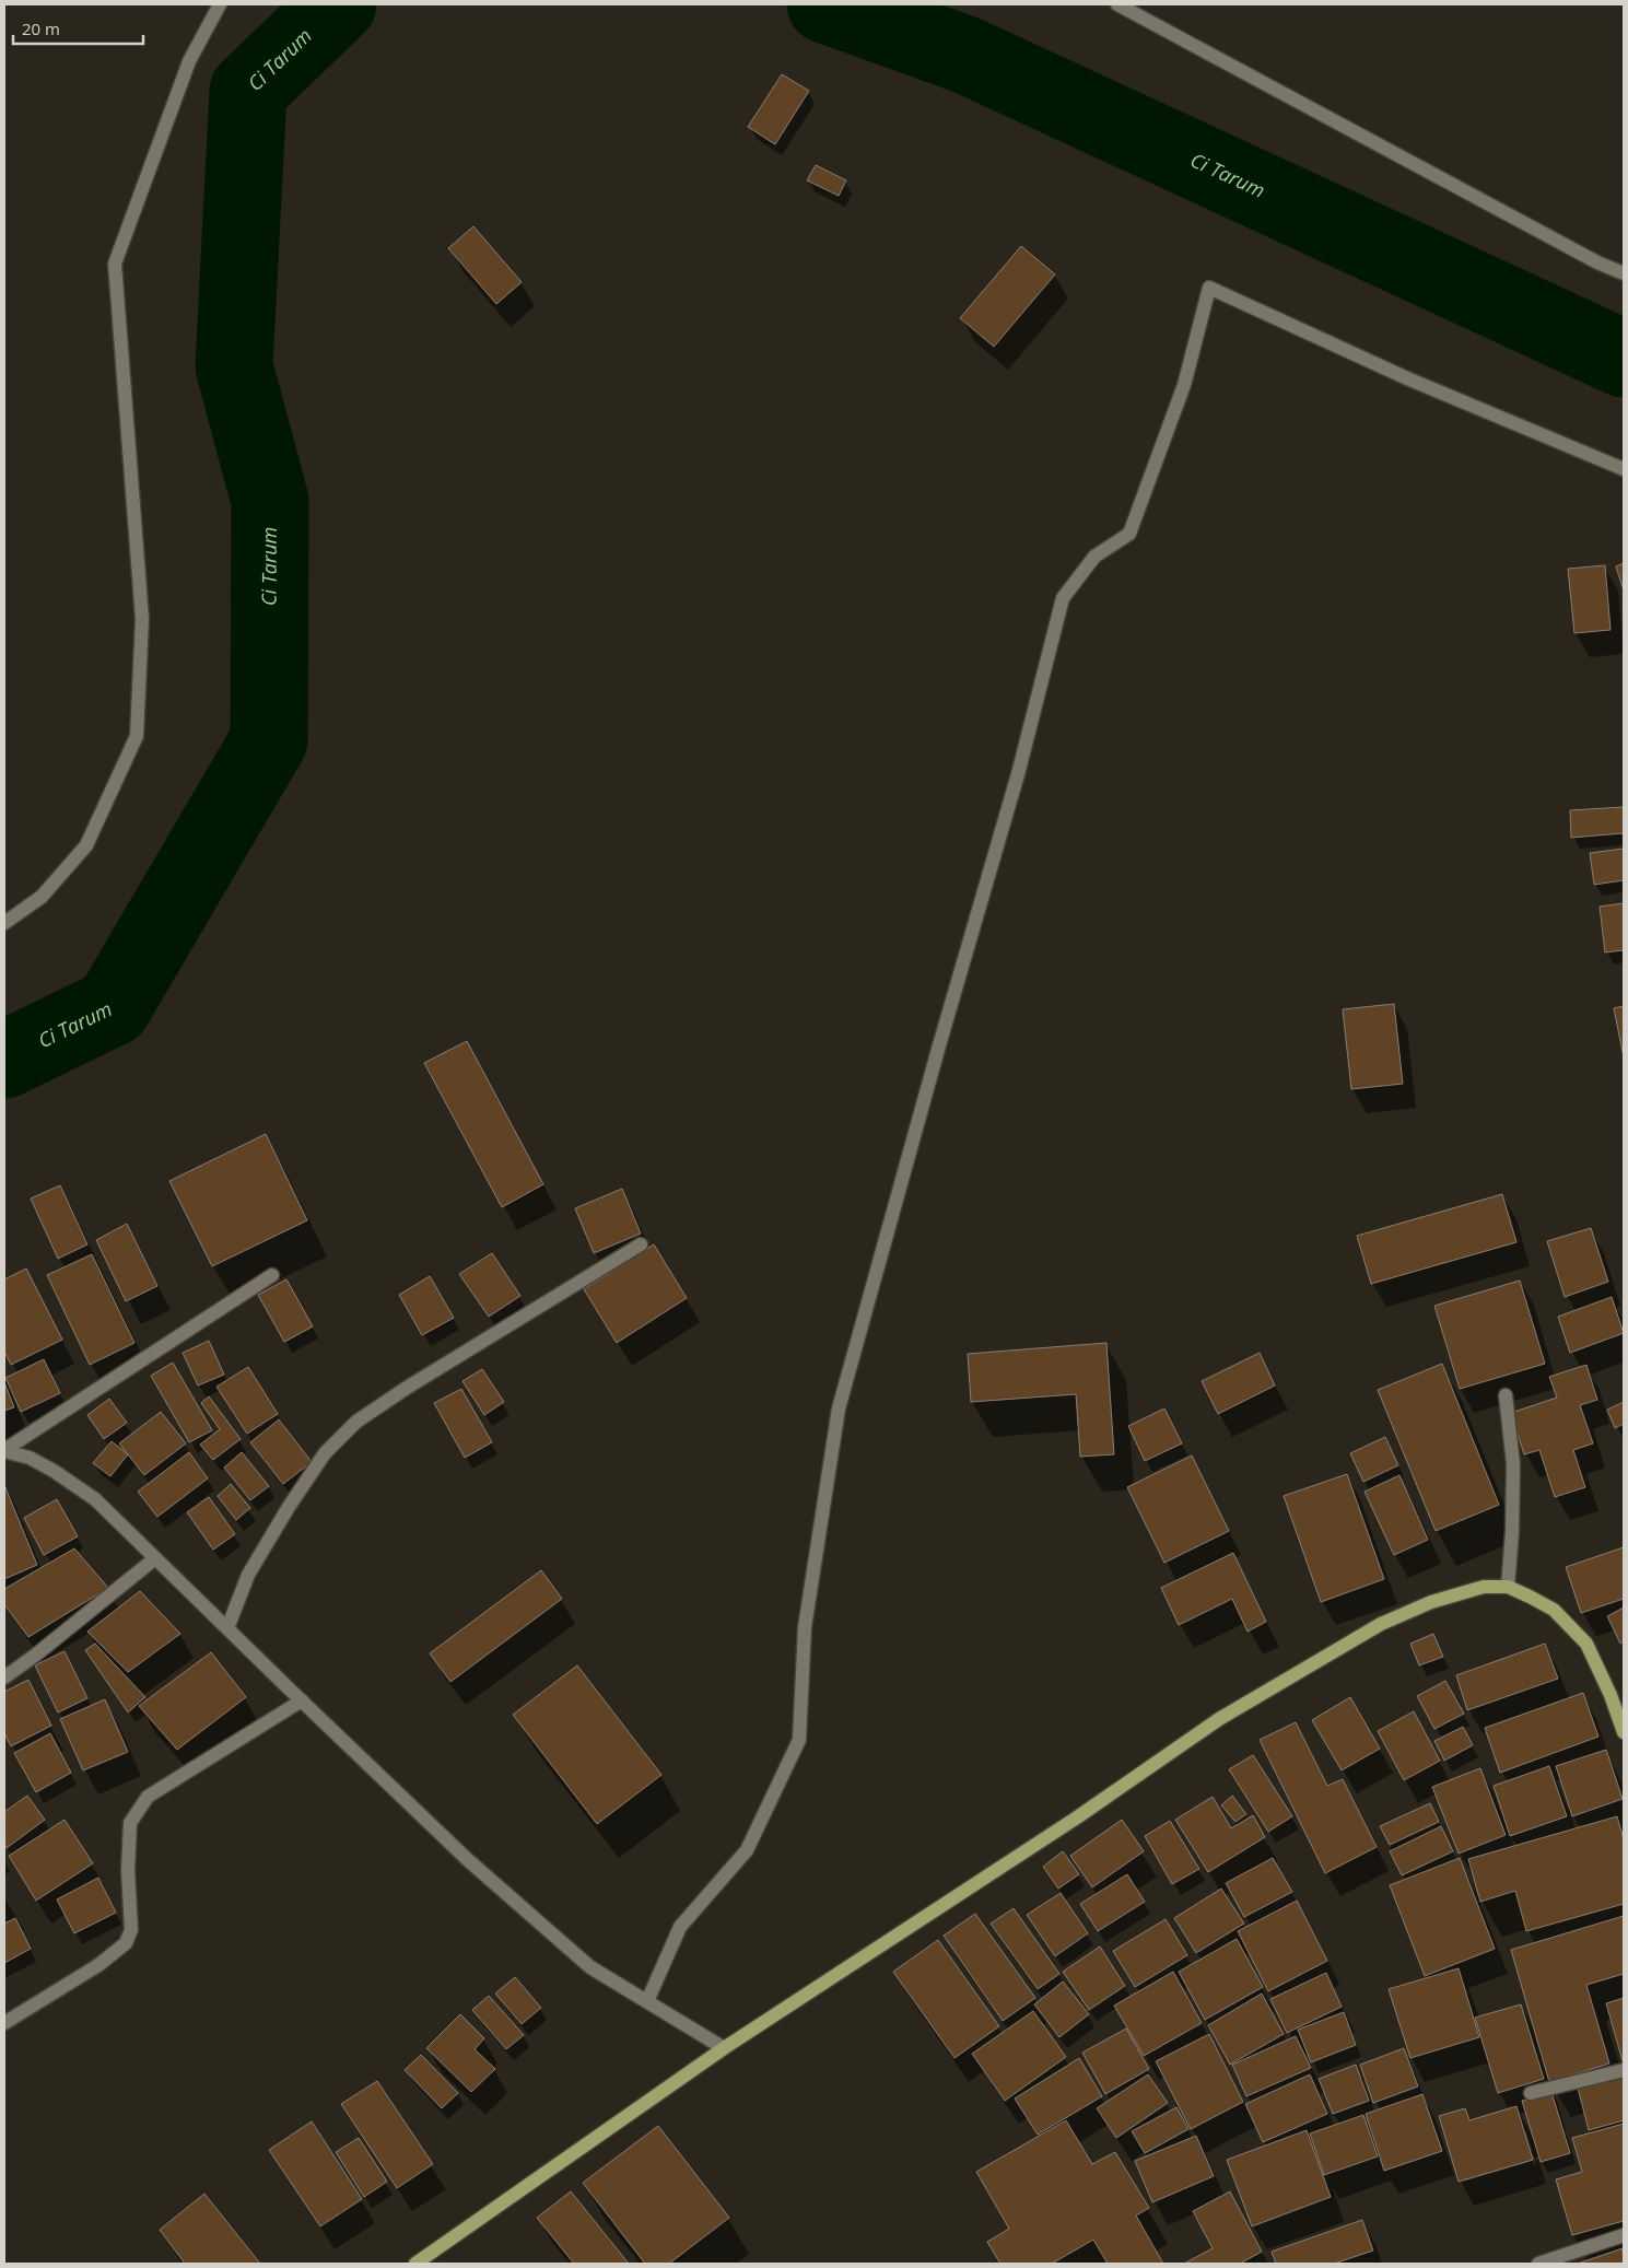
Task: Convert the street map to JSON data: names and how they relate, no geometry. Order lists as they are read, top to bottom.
{
  "water": ["Ci Tarum"],
  "scale_bar": "20 m"
}
